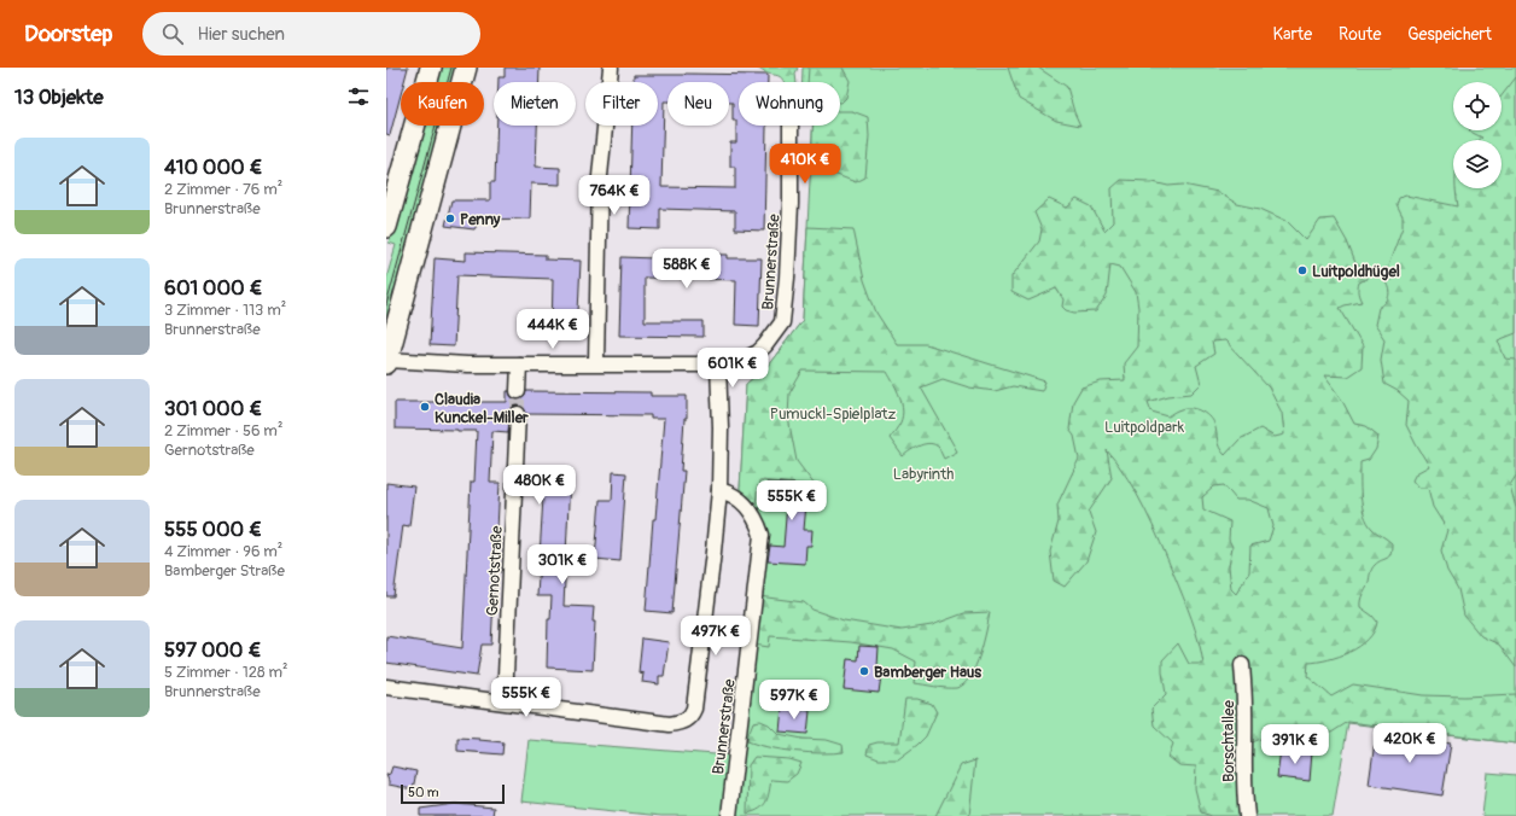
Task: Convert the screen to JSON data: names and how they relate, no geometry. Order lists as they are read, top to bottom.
{
  "streets": {
    "street": ["Brunnerstraße", "Gernotstraße", "Borschtallee"]
  },
  "crossings": [
    ["Brunnerstraße", "Gernotstraße"]
  ],
  "parks": ["Pumuckl-Spielplatz", "Luitpoldpark", "Labyrinth"],
  "places": [
    "Penny",
    "Luitpoldhügel",
    "Claudia Kunckel-Miller",
    "Bamberger Haus"
  ],
  "scale_bar": "50 m",
  "page": {
    "header": "Doorstep",
    "search": "Hier suchen",
    "nav": ["Karte", "Route", "Gespeichert"],
    "heading": "13 Objekte",
    "chip": [
      "Kaufen",
      "Mieten",
      "Filter",
      "Neu",
      "Wohnung"
    ],
    "list": [
      {
        "name": "410 000 €",
        "note": "2 Zimmer · 76 m² · Brunnerstraße"
      },
      {
        "name": "601 000 €",
        "note": "3 Zimmer · 113 m² · Brunnerstraße"
      },
      {
        "name": "301 000 €",
        "note": "2 Zimmer · 56 m² · Gernotstraße"
      },
      {
        "name": "555 000 €",
        "note": "4 Zimmer · 96 m² · Bamberger Straße"
      },
      {
        "name": "597 000 €",
        "note": "5 Zimmer · 128 m² · Brunnerstraße"
      }
    ],
    "price": [
      "410K €",
      "764K €",
      "588K €",
      "444K €",
      "601K €",
      "480K €",
      "555K €",
      "301K €",
      "497K €",
      "555K €",
      "597K €",
      "420K €",
      "391K €"
    ],
    "scale": "50 m"
  }
}
